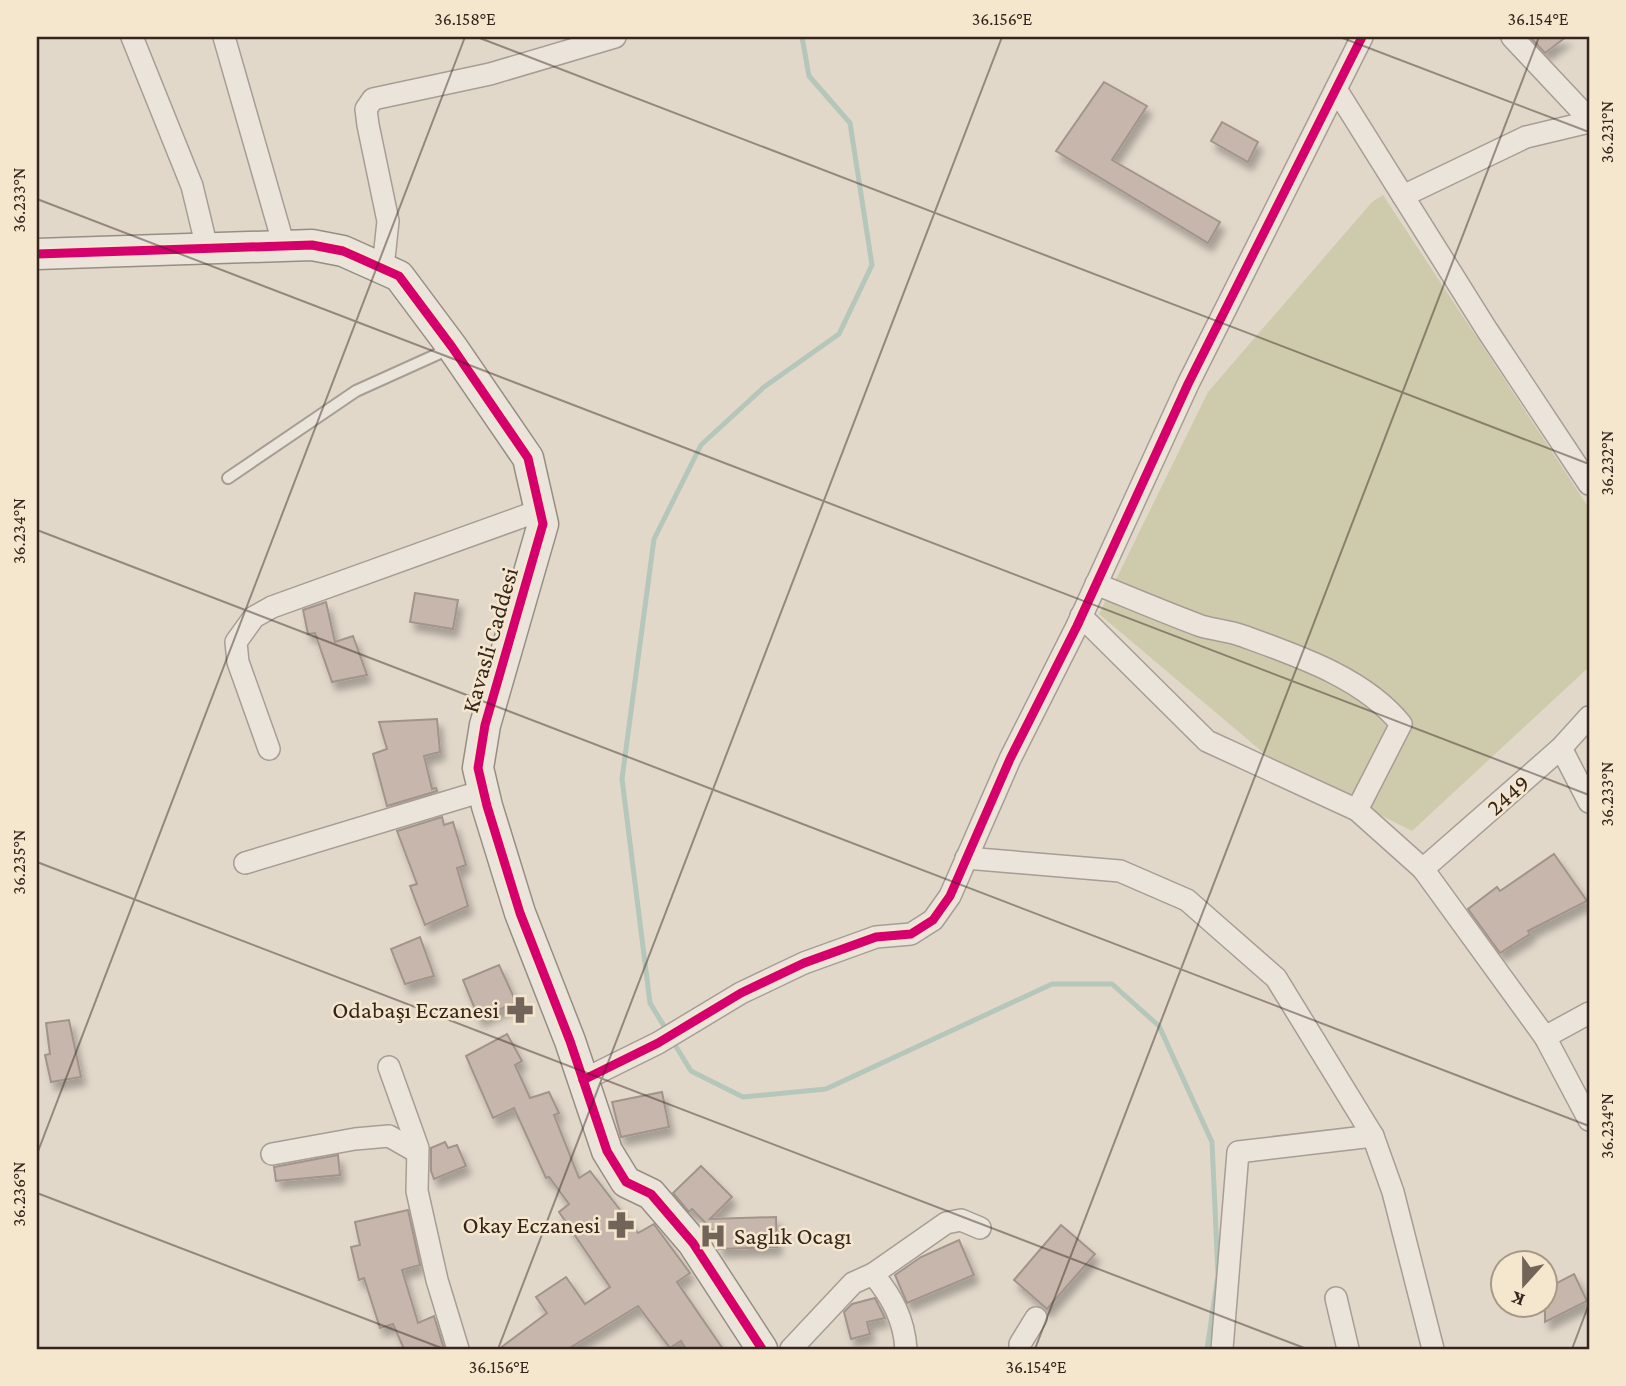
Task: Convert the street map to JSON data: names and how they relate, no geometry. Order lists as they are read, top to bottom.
{
  "streets": {
    "street": ["Kavasli Caddesi", "2449"]
  },
  "places": {
    "pharmacy": ["Odabaşı Eczanesi", "Okay Eczanesi"],
    "hospital": ["Saglık Ocagı"]
  },
  "north": "bottom",
  "coordinates": [
    "36.158°E",
    "36.156°E",
    "36.154°E",
    "36.231°N",
    "36.233°N",
    "36.232°N",
    "36.234°N",
    "36.235°N",
    "36.236°N"
  ]
}
